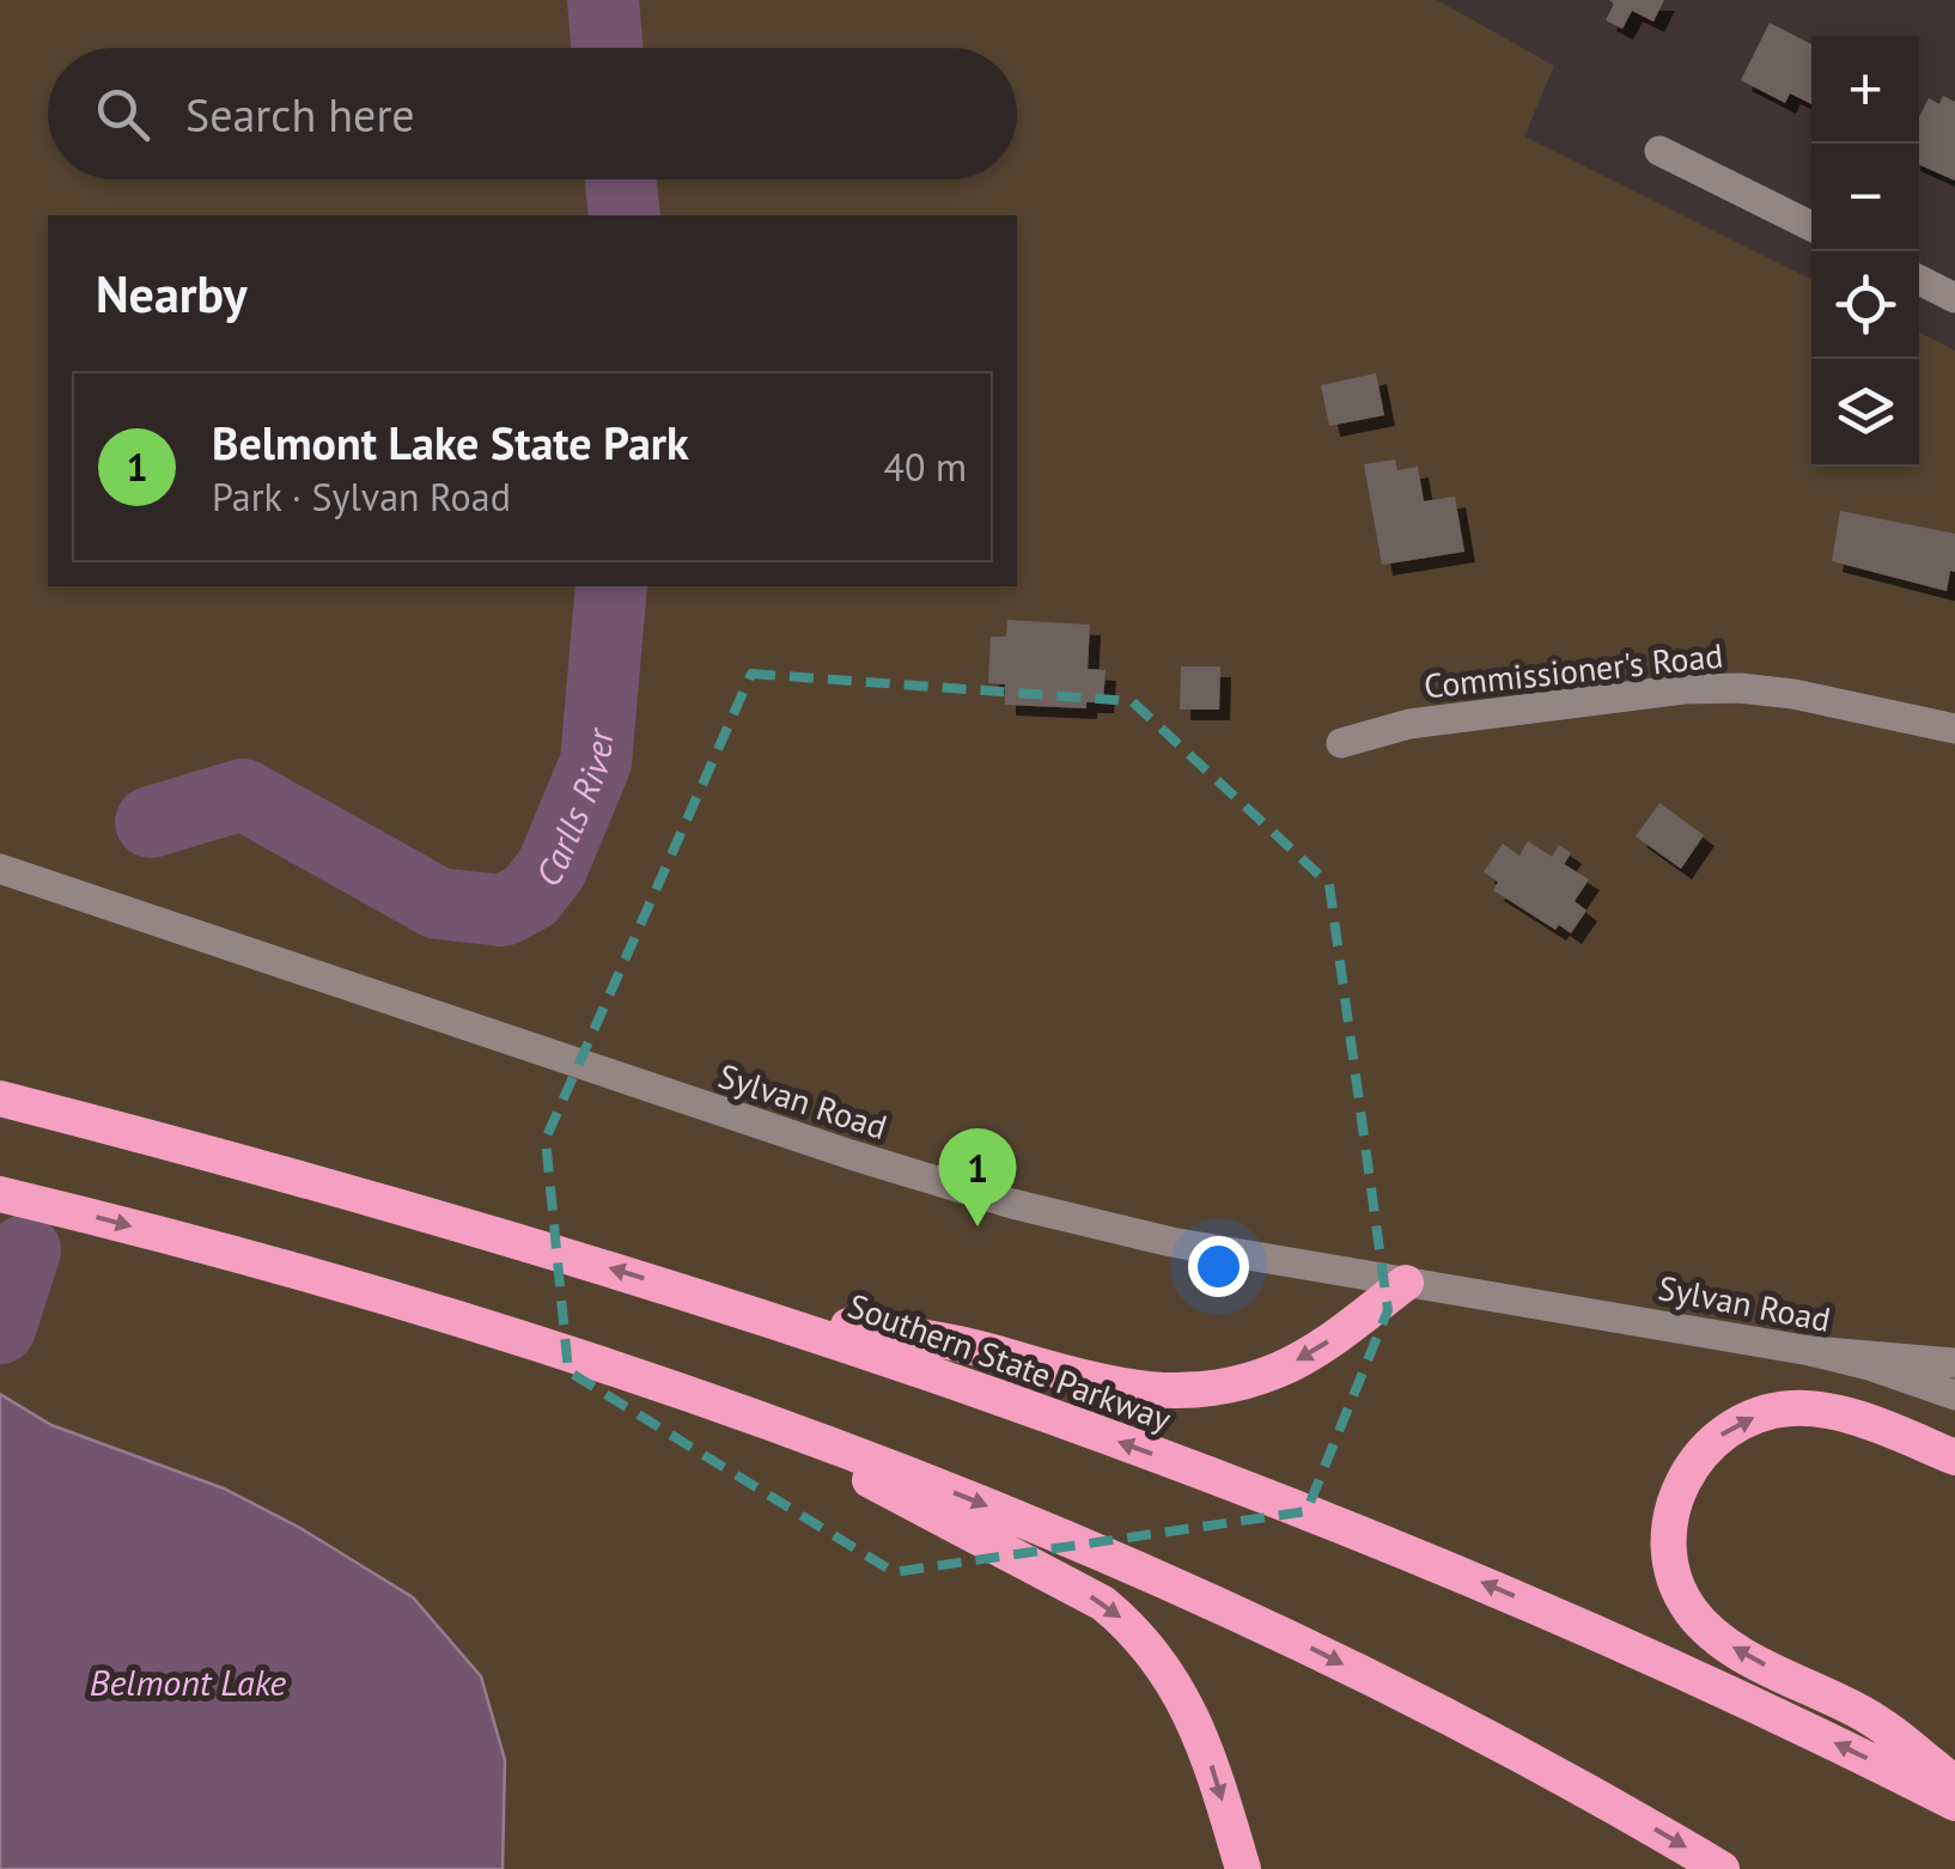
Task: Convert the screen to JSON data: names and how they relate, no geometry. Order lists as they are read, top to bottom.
{
  "streets": {
    "highway": ["Southern State Parkway"],
    "street": ["Commissioner's Road", "Sylvan Road"]
  },
  "water": ["Carlls River", "Belmont Lake"],
  "page": {
    "map_buttons": ["+", "−"],
    "search": "Search here",
    "heading": "Nearby",
    "list": [
      {
        "mark": "1",
        "name": "Belmont Lake State Park",
        "note": "Park · Sylvan Road",
        "value": "40 m"
      }
    ],
    "pins": "1"
  }
}
